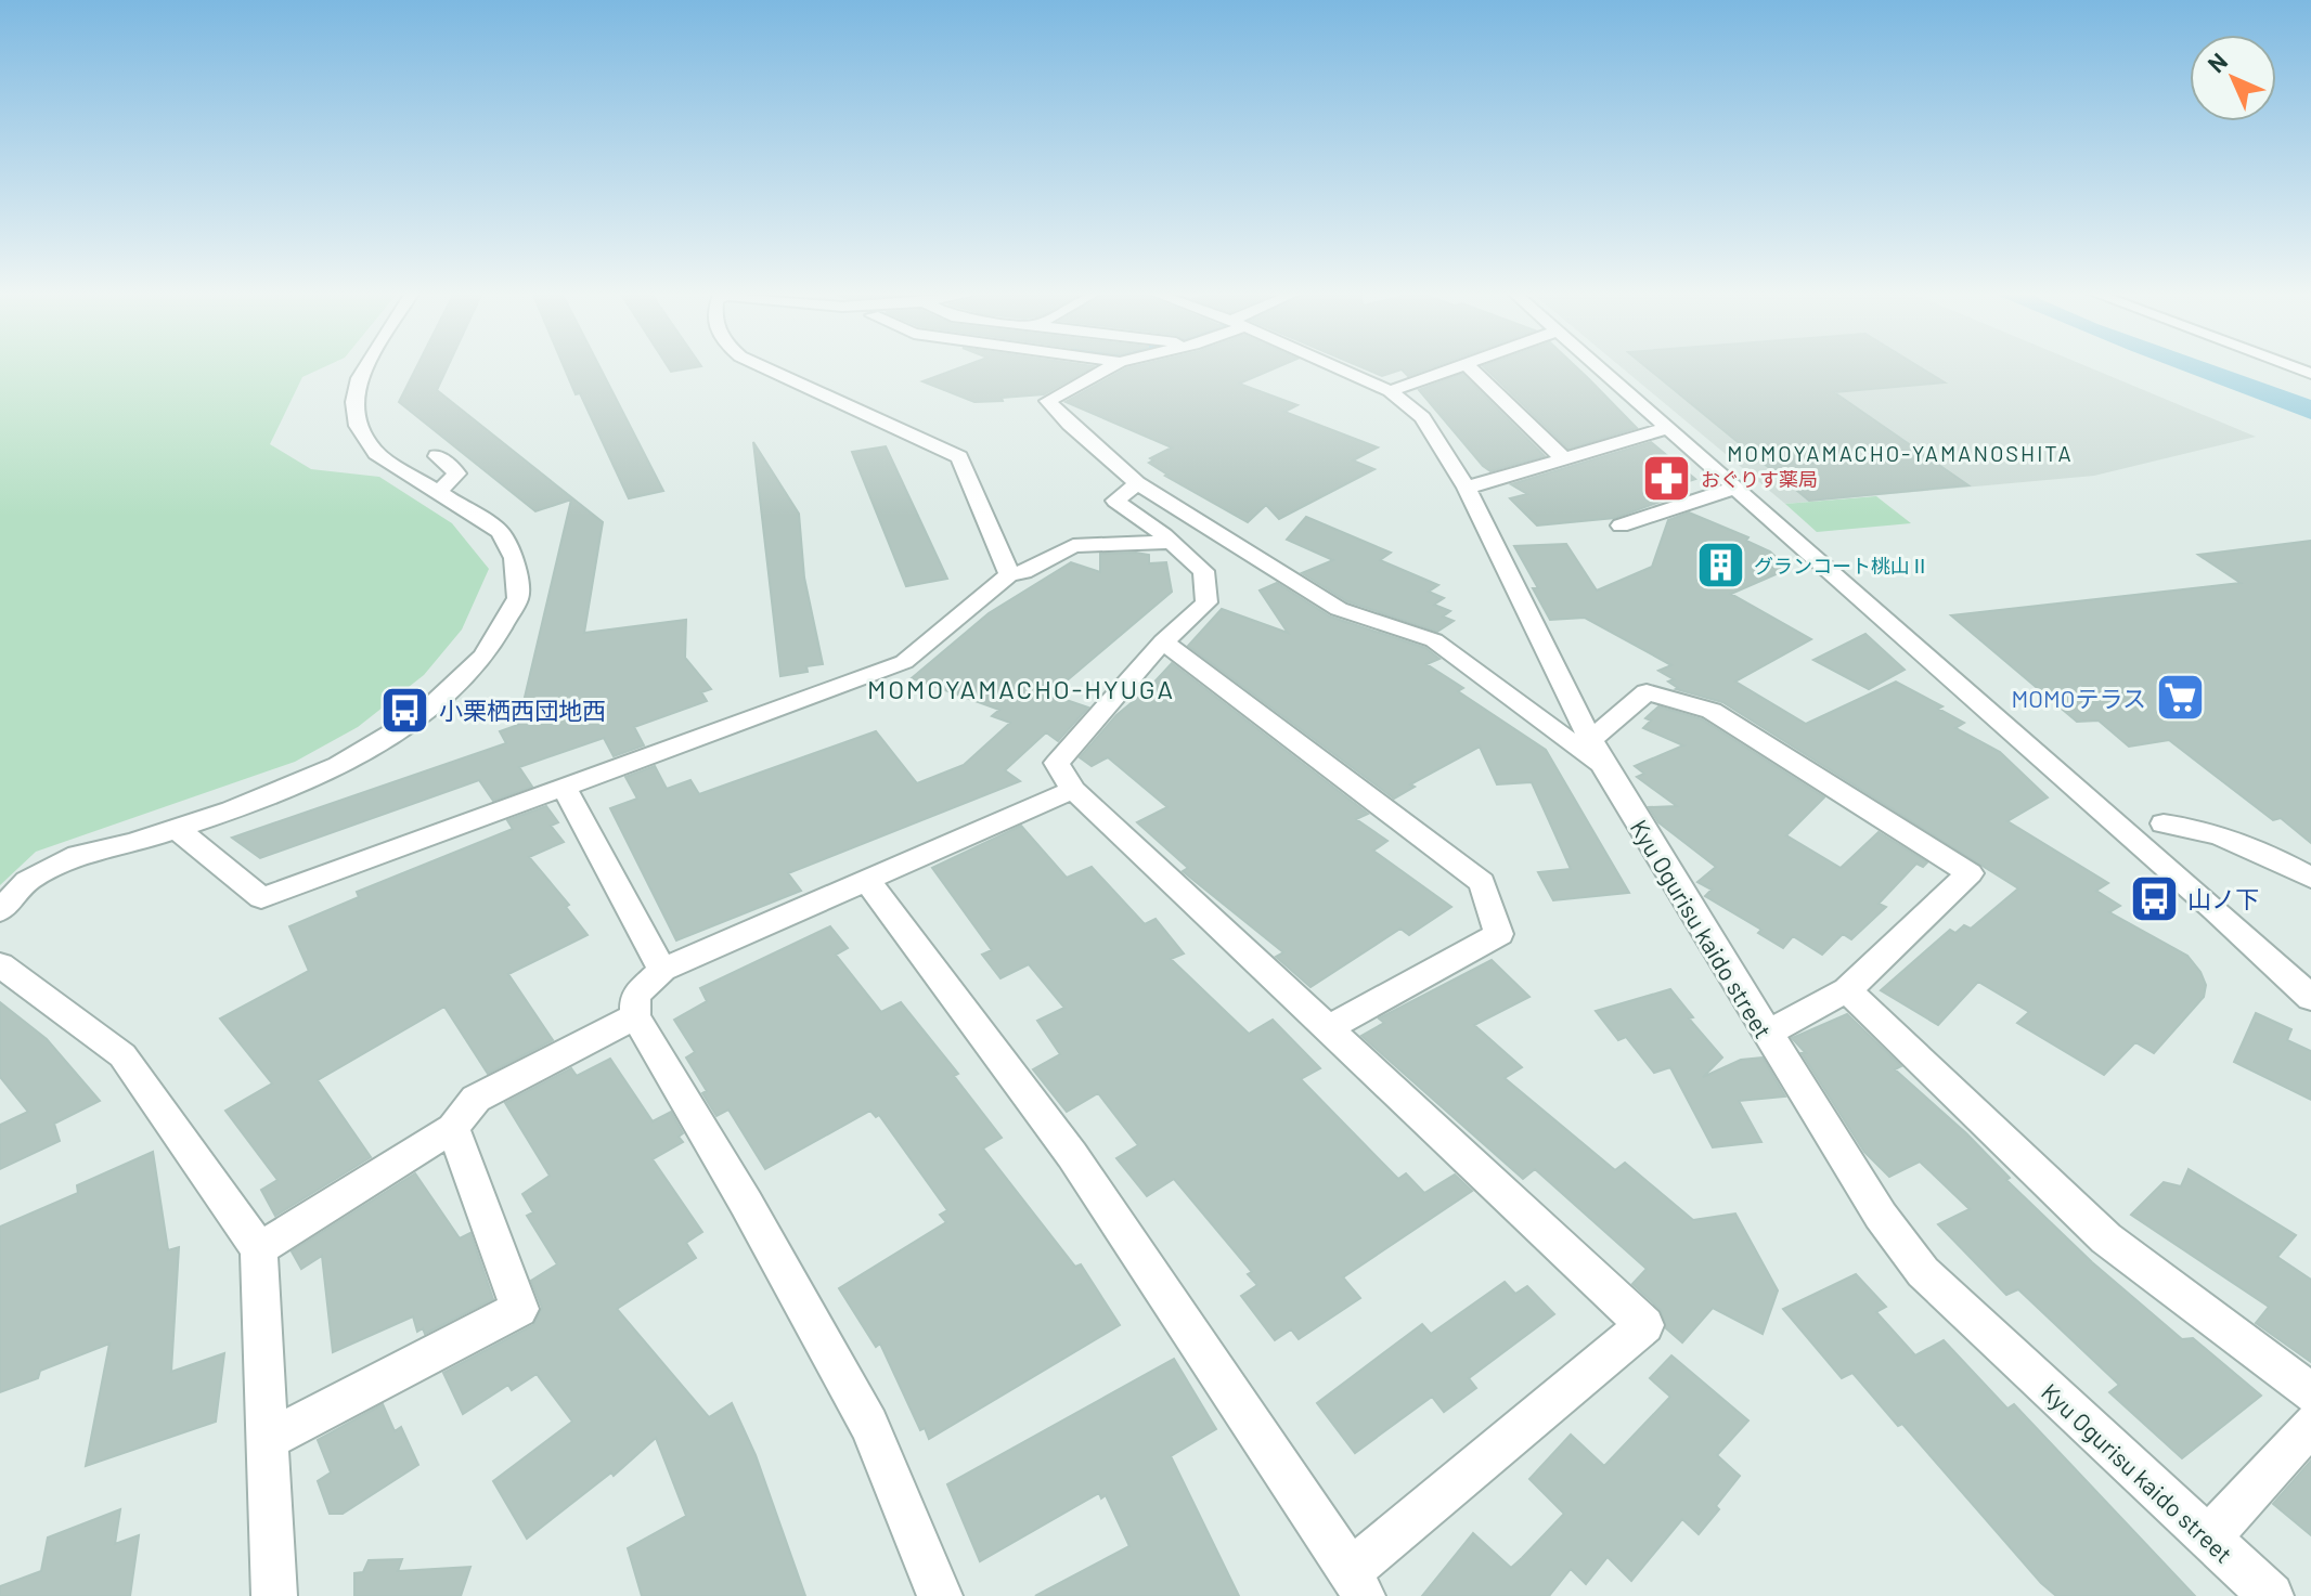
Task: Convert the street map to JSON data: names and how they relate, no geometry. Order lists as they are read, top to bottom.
{
  "streets": {
    "street": ["Kyu Ogurisu kaido street"]
  },
  "districts": ["MOMOYAMACHO-YAMANOSHITA", "MOMOYAMACHO-HYUGA"],
  "places": {
    "pharmacy": ["おぐりす薬局"],
    "building": ["グランコート桃山Ⅱ"],
    "supermarket": ["MOMOテラス"],
    "bus stop": ["小栗栖西団地西", "山ノ下"]
  },
  "north": "top left"
}
